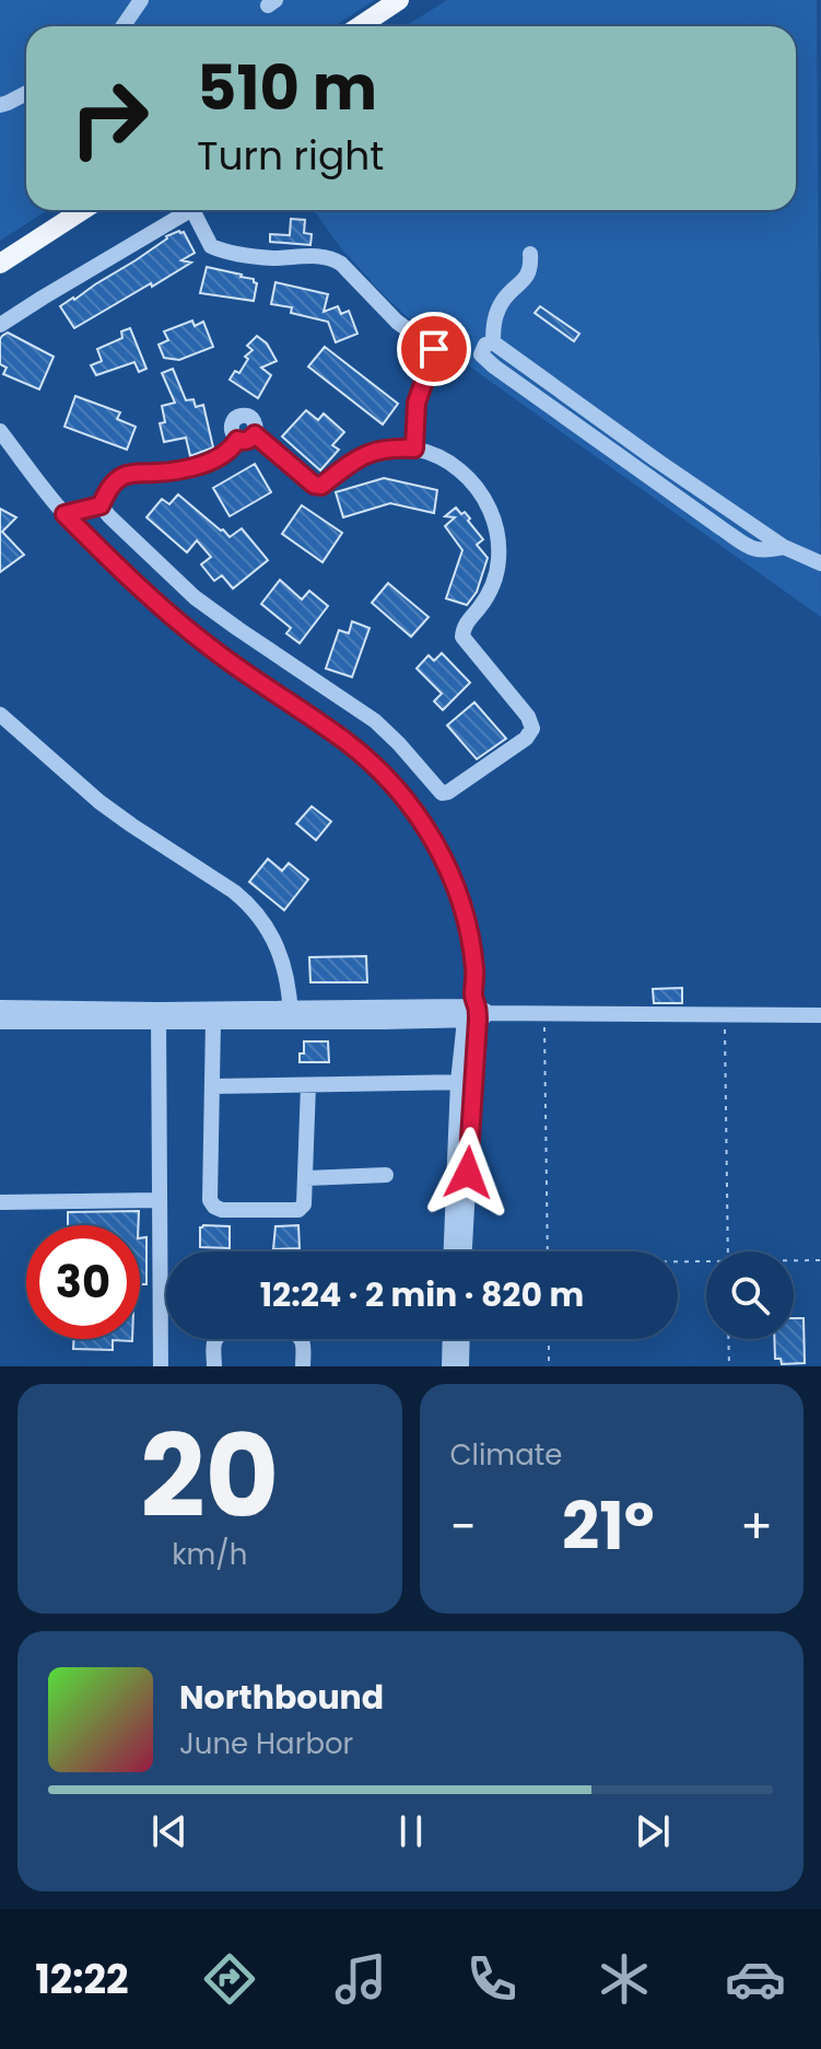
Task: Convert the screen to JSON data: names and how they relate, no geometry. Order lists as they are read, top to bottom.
{
  "page": {
    "turn": ["510 m", "Turn right"],
    "limit": "30",
    "trip": "12:24 · 2 min · 820 m",
    "tile": [
      ["20", "km/h"],
      "Climate"
    ],
    "heat": ["−", "21°", "+"],
    "song": ["Northbound", "June Harbor"],
    "tabs": "12:22"
  }
}
